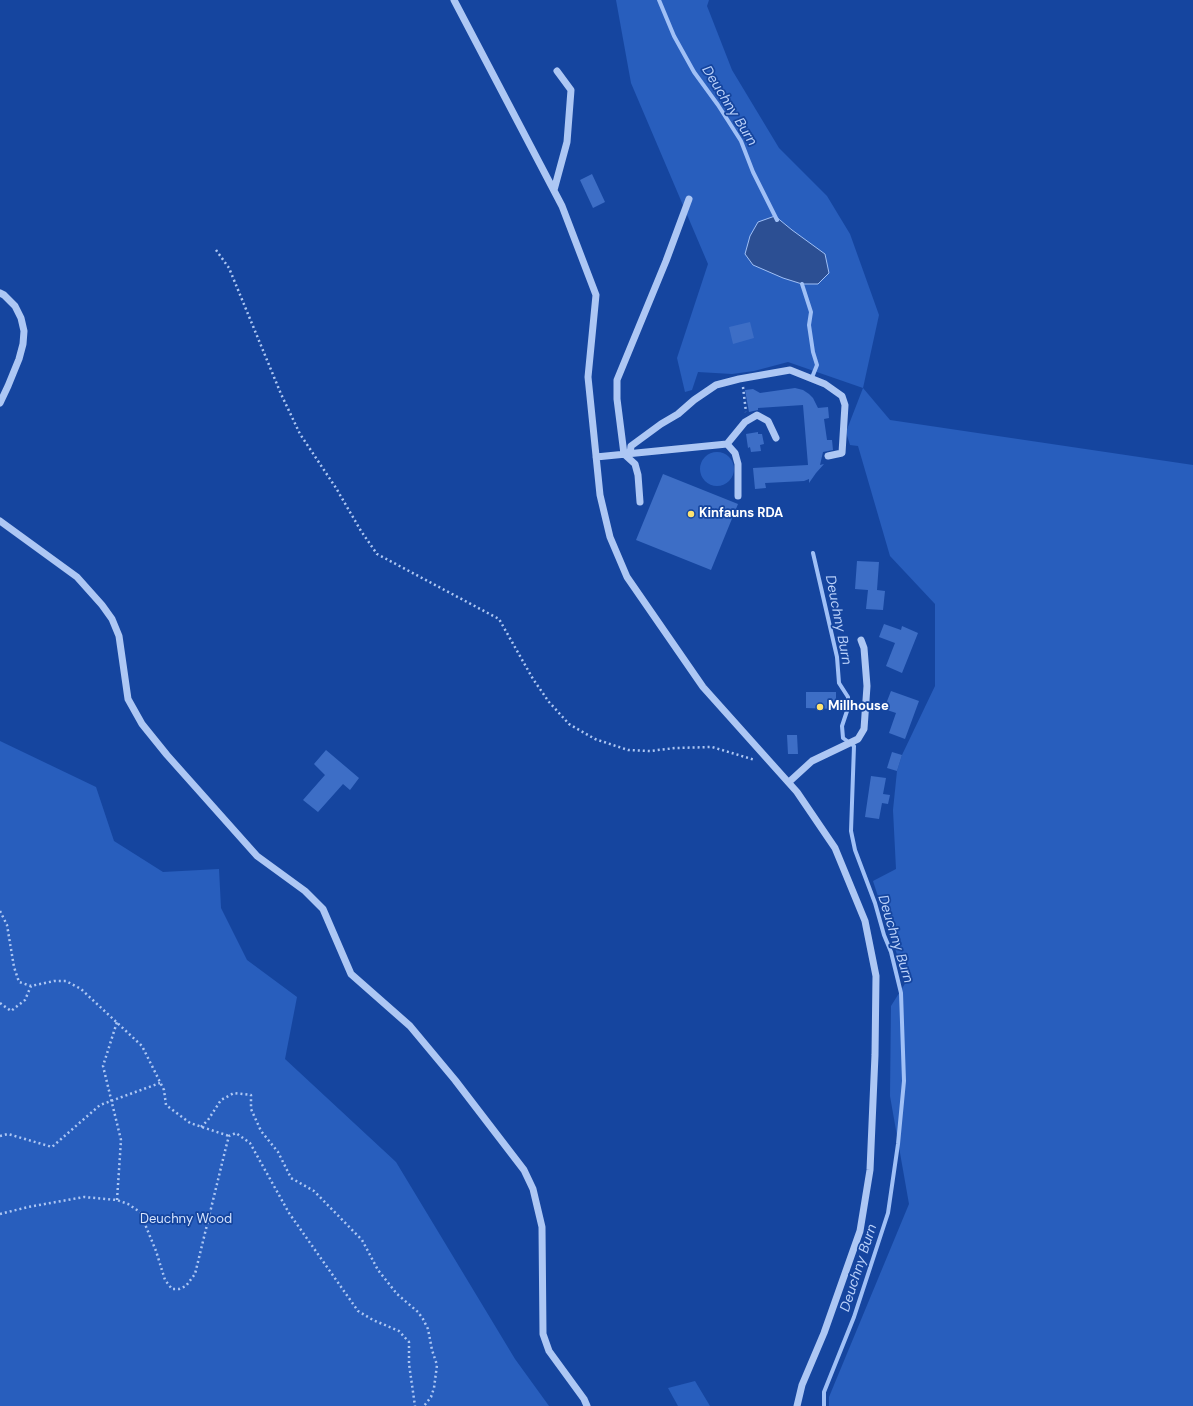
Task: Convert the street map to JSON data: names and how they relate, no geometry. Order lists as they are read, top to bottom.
{
  "water": ["Deuchny Burn"],
  "parks": ["Deuchny Wood"],
  "places": ["Kinfauns RDA", "Millhouse"]
}
